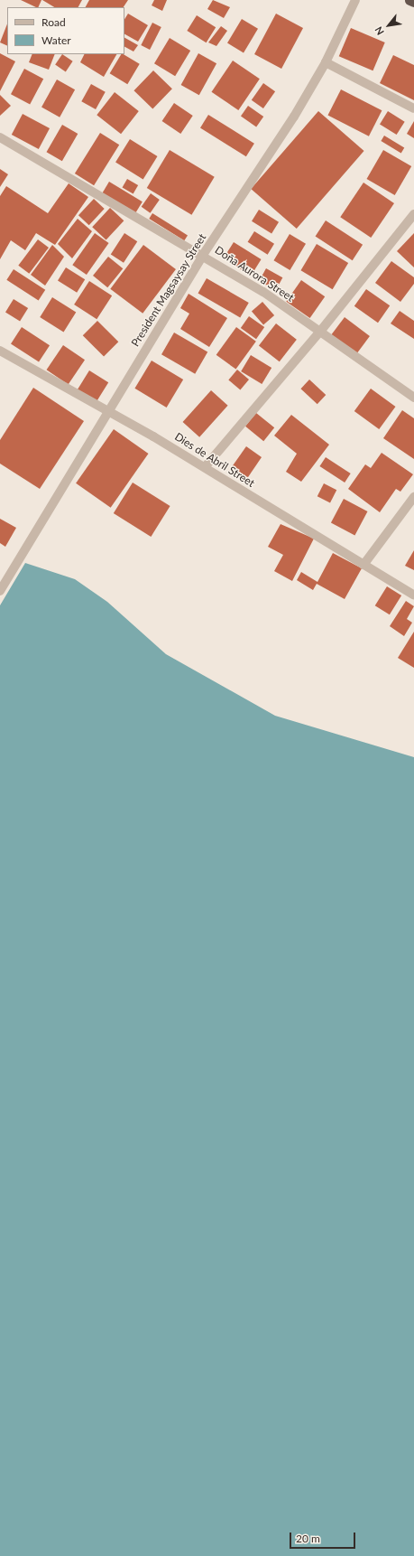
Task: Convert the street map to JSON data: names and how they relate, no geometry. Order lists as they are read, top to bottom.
{
  "streets": {
    "street": ["Doña Aurora Street", "President Magsaysay Street", "Dies de Abril Street"]
  },
  "crossings": [
    ["Doña Aurora Street", "President Magsaysay Street"],
    ["President Magsaysay Street", "Dies de Abril Street"]
  ],
  "legend": ["Road", "Water"],
  "scale_bar": "20 m",
  "north": "bottom left"
}
